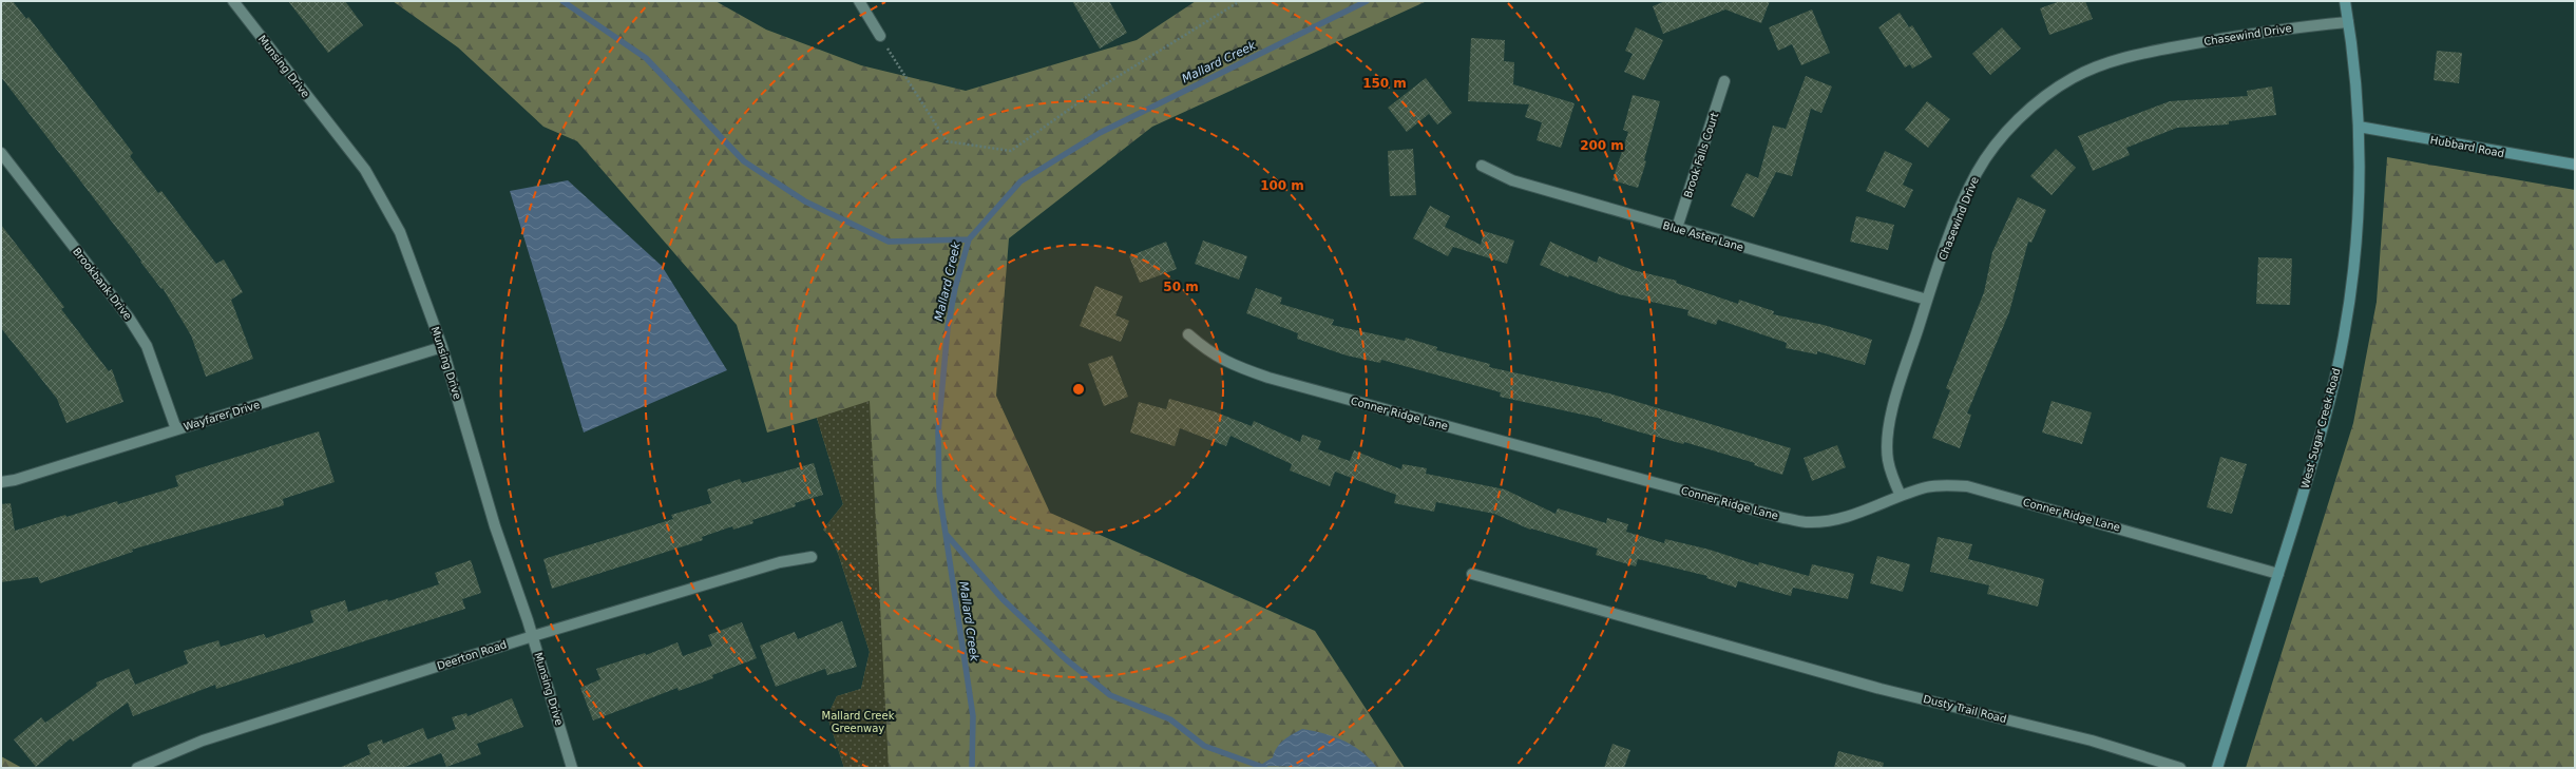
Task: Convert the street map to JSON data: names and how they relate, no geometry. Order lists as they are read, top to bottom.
{
  "streets": {
    "main road": ["Hubbard Road", "West Sugar Creek Road"],
    "street": [
      "Chasewind Drive",
      "Munsing Drive",
      "Brook Falls Court",
      "Blue Aster Lane",
      "Brookbank Drive",
      "Conner Ridge Lane",
      "Wayfarer Drive",
      "Deerton Road",
      "Dusty Trail Road"
    ]
  },
  "crossings": [
    ["Chasewind Drive", "Blue Aster Lane"],
    ["Chasewind Drive", "Conner Ridge Lane"],
    ["Chasewind Drive", "West Sugar Creek Road"],
    ["Munsing Drive", "Wayfarer Drive"],
    ["Munsing Drive", "Deerton Road"],
    ["Hubbard Road", "West Sugar Creek Road"],
    ["Brook Falls Court", "Blue Aster Lane"],
    ["Brookbank Drive", "Wayfarer Drive"],
    ["Conner Ridge Lane", "West Sugar Creek Road"]
  ],
  "water": ["Mallard Creek"],
  "parks": ["Mallard Creek Greenway"],
  "rings": [
    "150 m",
    "200 m",
    "100 m",
    "50 m"
  ]
}
